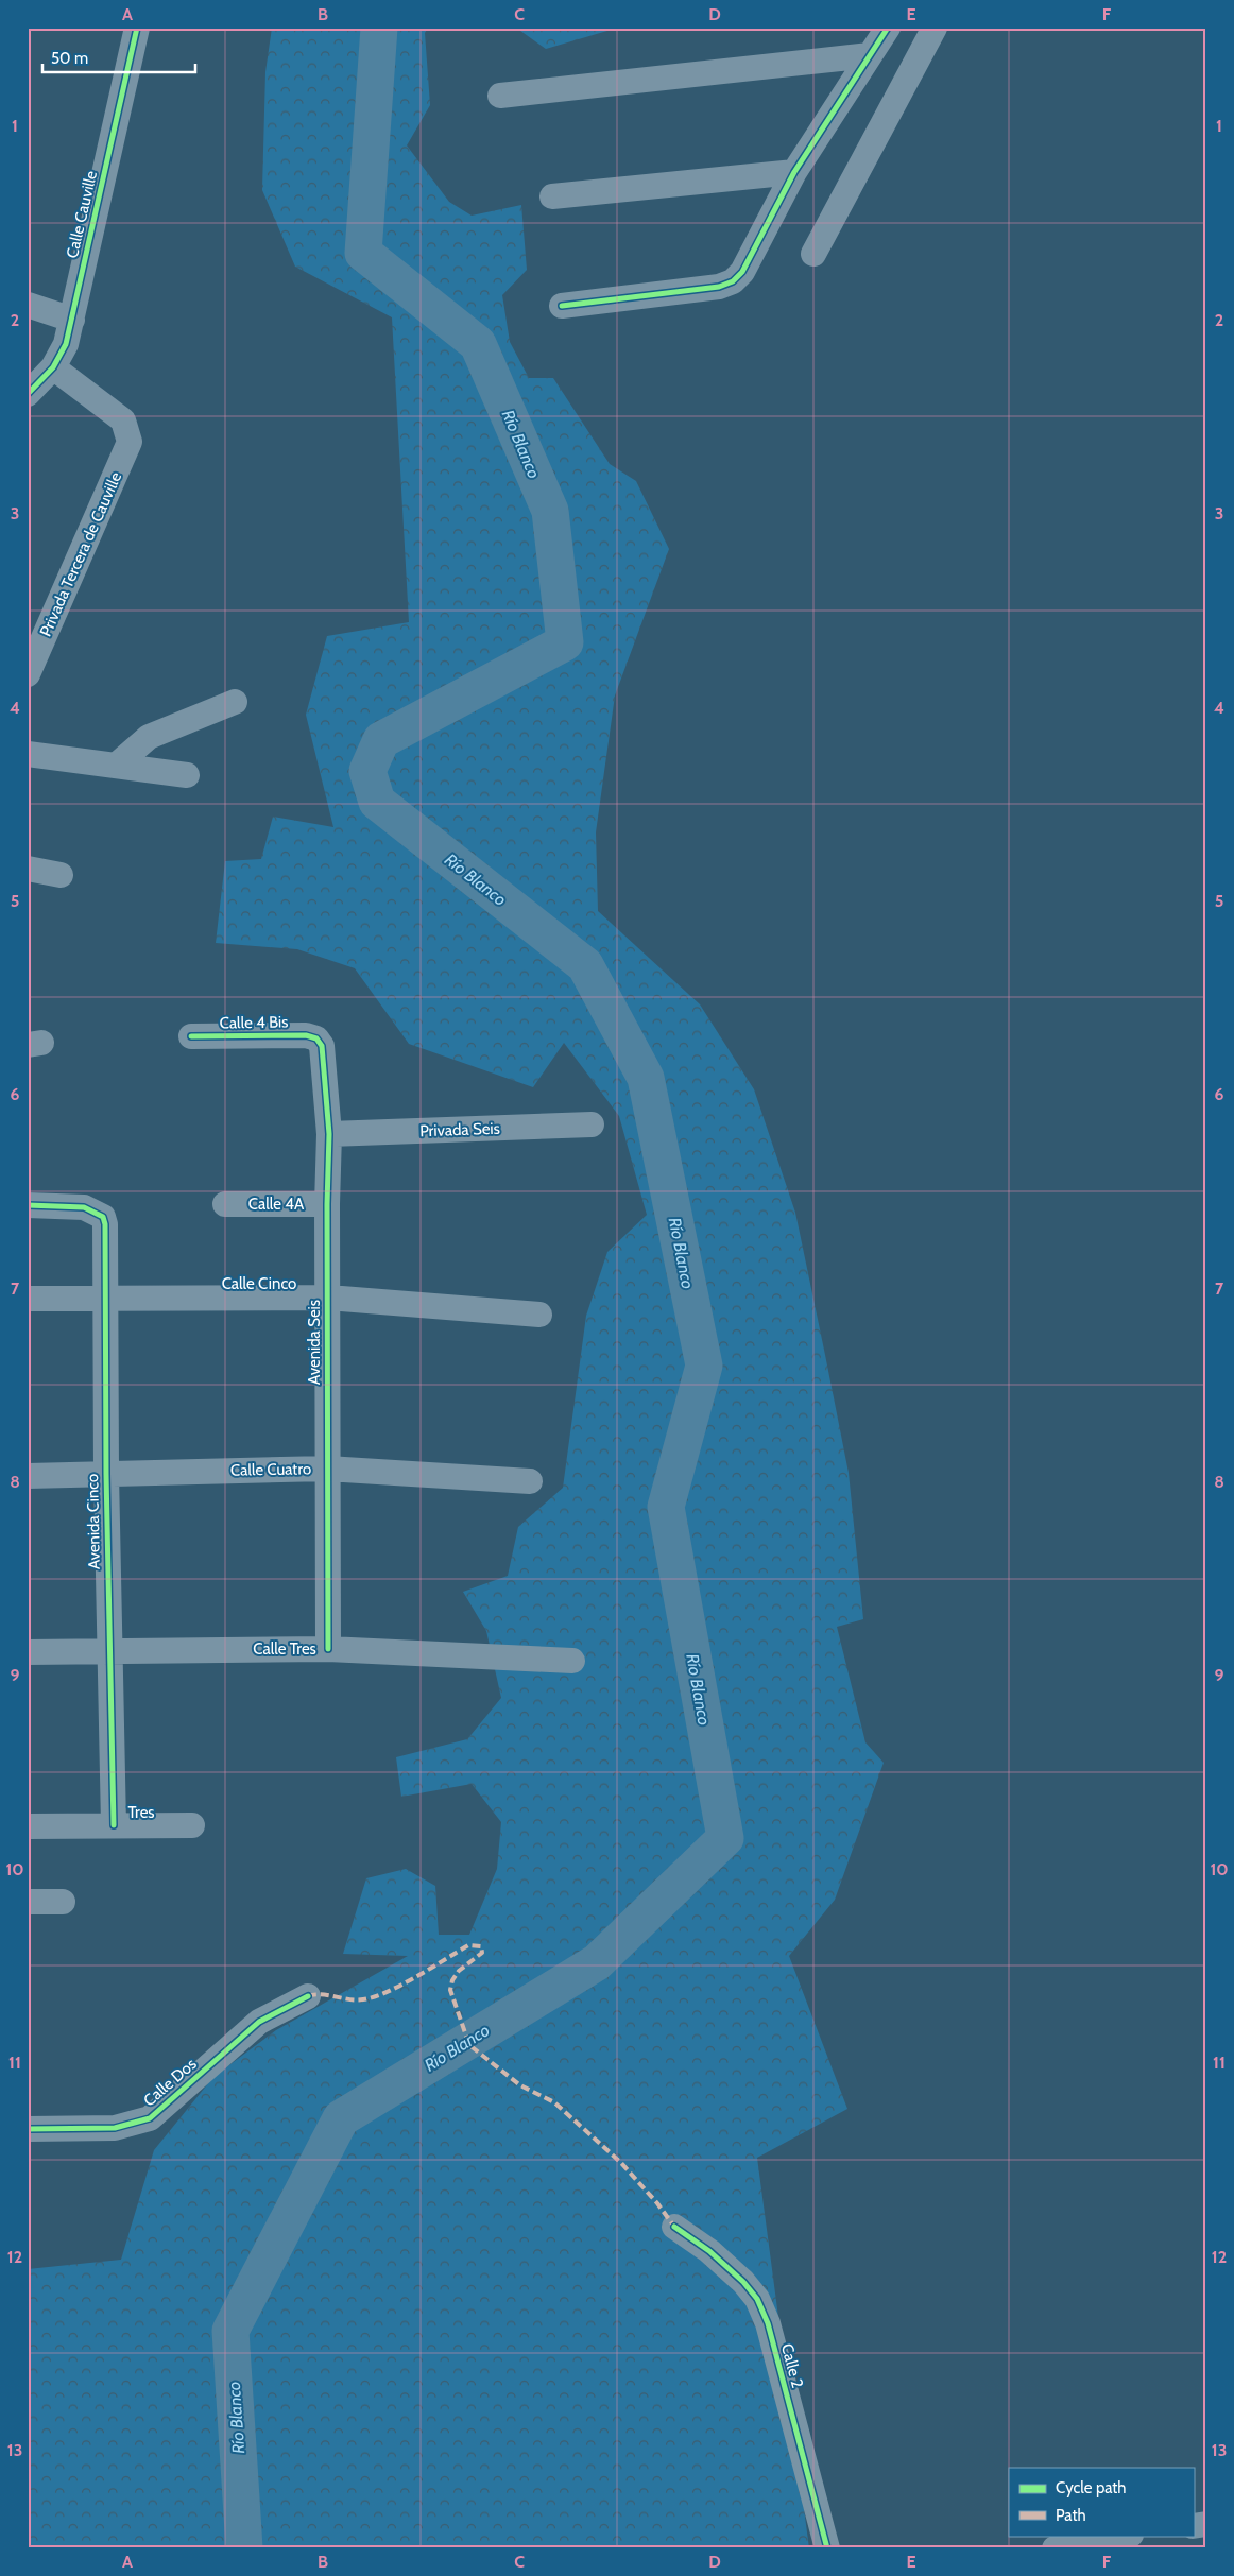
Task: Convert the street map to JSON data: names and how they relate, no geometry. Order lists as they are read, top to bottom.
{
  "streets": {
    "street": [
      "Calle Cauville",
      "Privada Tercera de Cauville",
      "Calle 4 Bis",
      "Privada Seis",
      "Calle 4A",
      "Calle Cinco",
      "Avenida Seis",
      "Calle Cuatro",
      "Avenida Cinco",
      "Calle Tres",
      "Tres",
      "Calle Dos",
      "Calle 2"
    ]
  },
  "crossings": [
    ["Calle Cauville", "Privada Tercera de Cauville"],
    ["Calle 4 Bis", "Avenida Seis"],
    ["Privada Seis", "Avenida Seis"],
    ["Calle 4A", "Avenida Seis"],
    ["Calle Cinco", "Avenida Seis"],
    ["Calle Cinco", "Avenida Cinco"],
    ["Avenida Seis", "Calle Cuatro"],
    ["Avenida Seis", "Calle Tres"],
    ["Calle Cuatro", "Avenida Cinco"],
    ["Avenida Cinco", "Calle Tres"],
    ["Avenida Cinco", "Tres"]
  ],
  "water": ["Río Blanco"],
  "legend": ["Cycle path", "Path"],
  "scale_bar": "50 m",
  "grid": {
    "columns": [
      "A",
      "B",
      "C",
      "D",
      "E",
      "F"
    ],
    "rows": [
      "1",
      "2",
      "3",
      "4",
      "5",
      "6",
      "7",
      "8",
      "9",
      "10",
      "11",
      "12",
      "13"
    ]
  }
}
